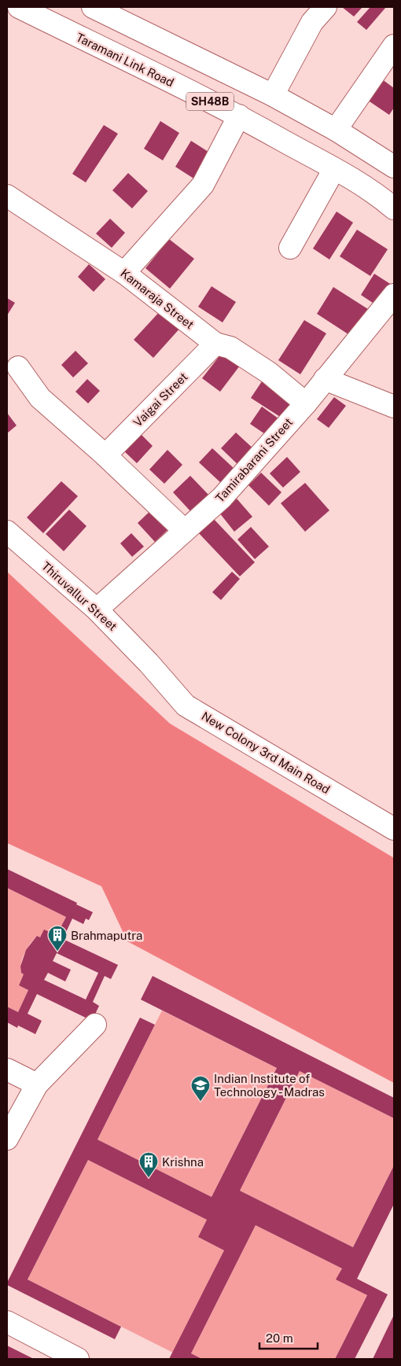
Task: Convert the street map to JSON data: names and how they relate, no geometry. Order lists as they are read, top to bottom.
{
  "streets": {
    "street": [
      "Taramani Link Road",
      "SH48B",
      "Kamaraja Street",
      "Vaigai Street",
      "Tamirabarani Street",
      "Thiruvallur Street",
      "New Colony 3rd Main Road"
    ]
  },
  "crossings": [
    ["Kamaraja Street", "Vaigai Street"],
    ["Kamaraja Street", "Tamirabarani Street"],
    ["Tamirabarani Street", "Thiruvallur Street"],
    ["Thiruvallur Street", "New Colony 3rd Main Road"]
  ],
  "places": {
    "building": ["Brahmaputra", "Krishna"],
    "school or university": ["Indian Institute of Technology - Madras"]
  },
  "scale_bar": "20 m"
}
